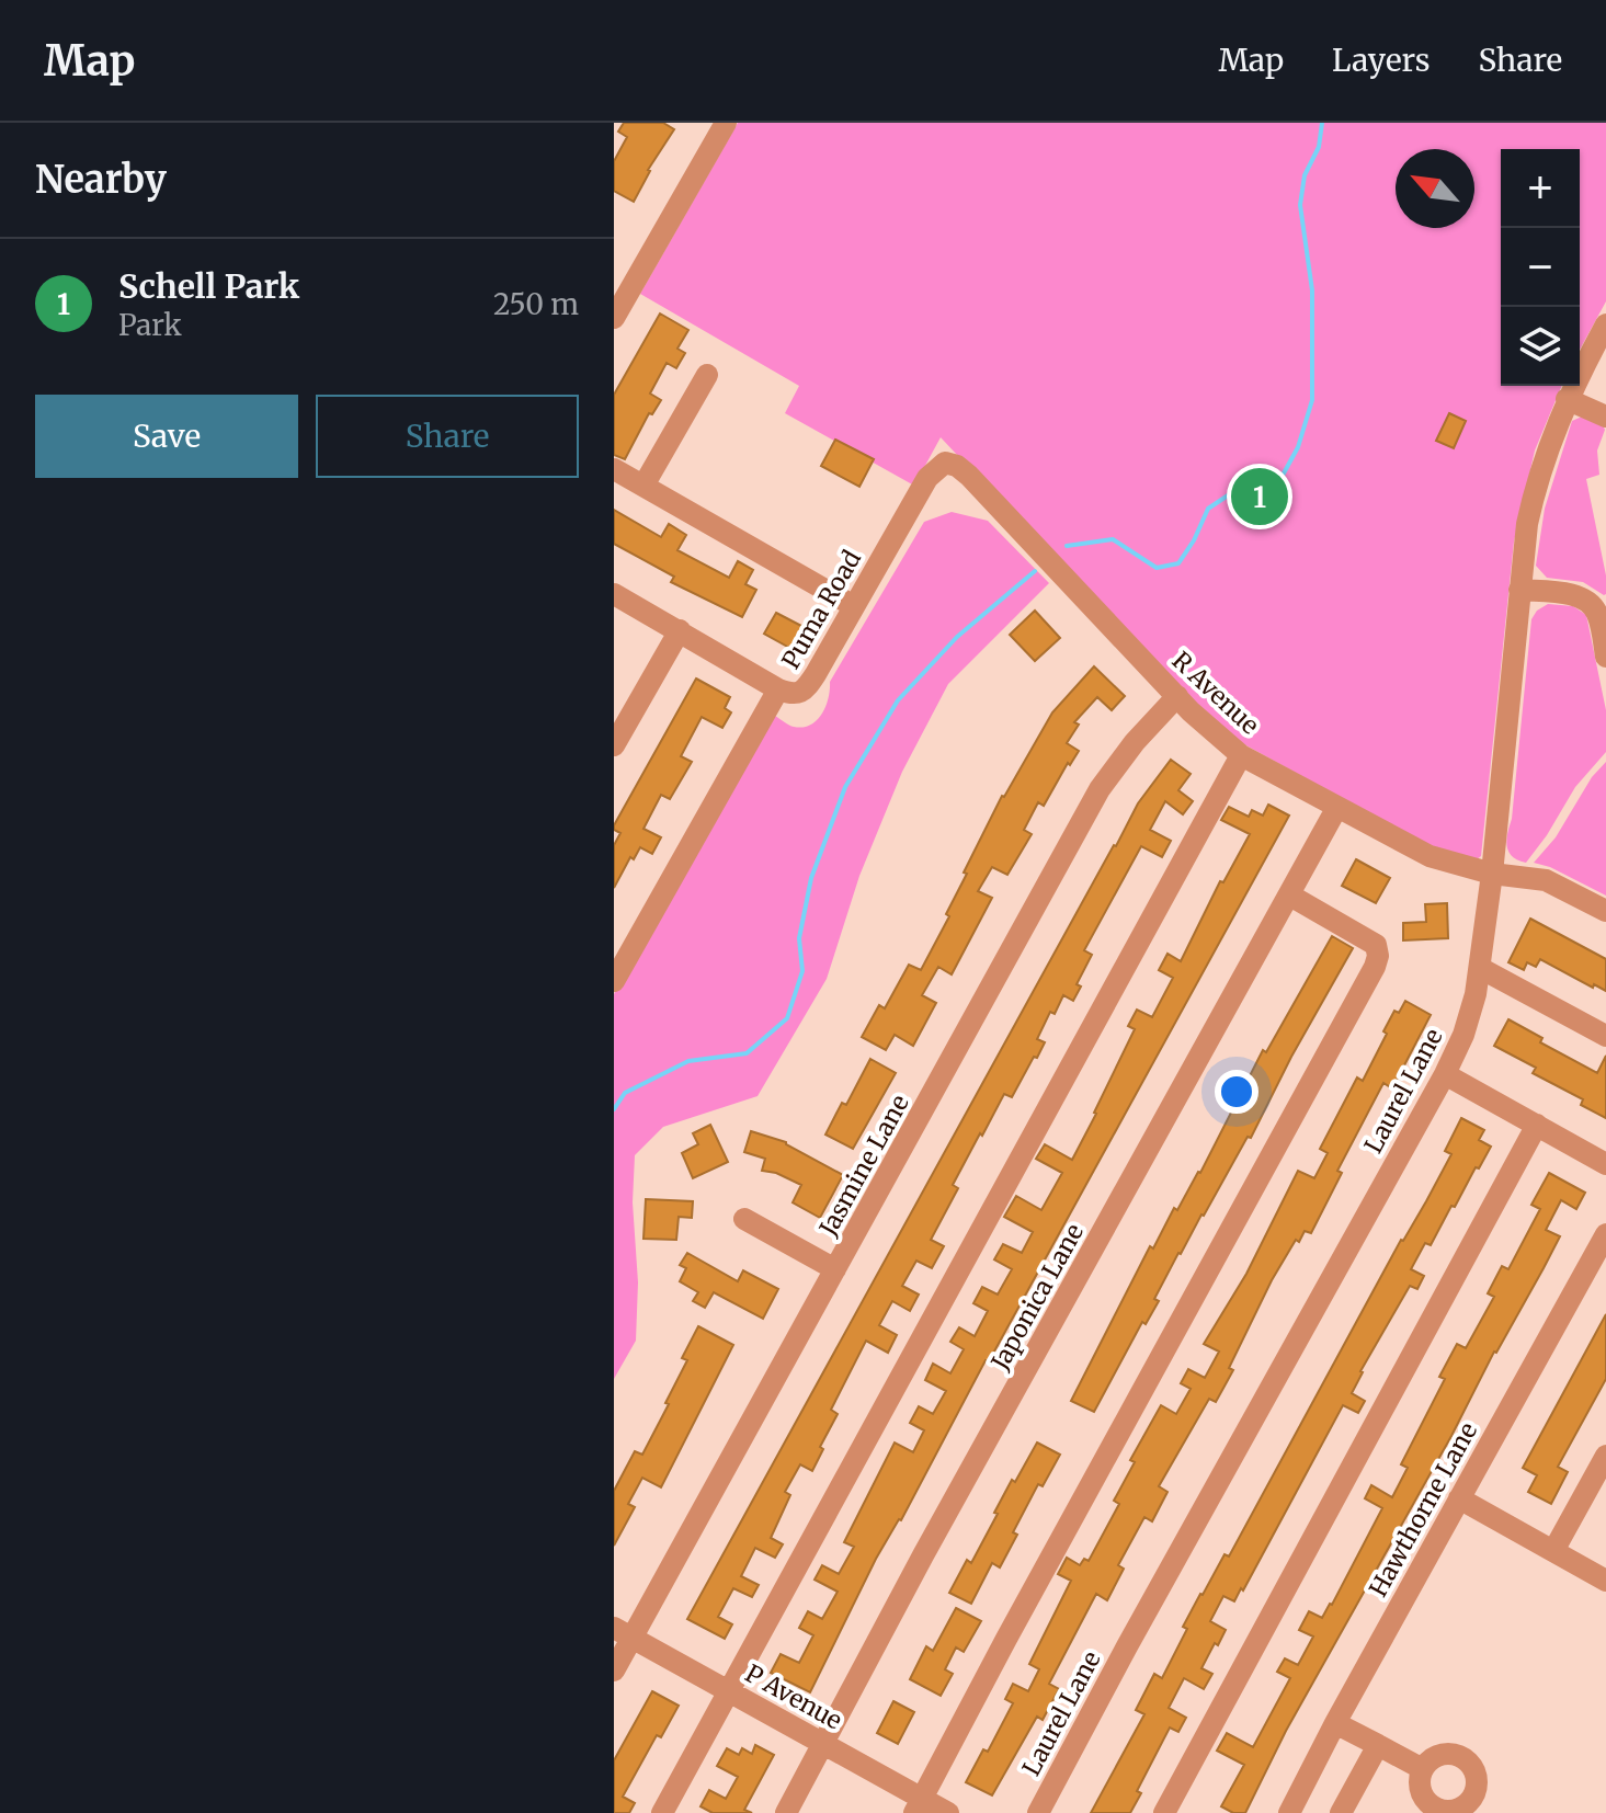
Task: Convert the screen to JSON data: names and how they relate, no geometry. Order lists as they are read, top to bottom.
{
  "streets": {
    "street": [
      "Puma Road",
      "R Avenue",
      "Laurel Lane",
      "Jasmine Lane",
      "Japonica Lane",
      "Hawthorne Lane",
      "P Avenue"
    ]
  },
  "crossings": [
    ["Puma Road", "R Avenue"],
    ["R Avenue", "Laurel Lane"],
    ["R Avenue", "Jasmine Lane"],
    ["R Avenue", "Japonica Lane"],
    ["Jasmine Lane", "P Avenue"],
    ["Japonica Lane", "P Avenue"]
  ],
  "north": "top left",
  "page": {
    "header": "Map",
    "nav": ["Map", "Layers", "Share"],
    "heading": "Nearby",
    "map_buttons": ["+", "−"],
    "list": [
      {
        "mark": "1",
        "name": "Schell Park",
        "note": "Park",
        "value": "250 m"
      }
    ],
    "buttons": ["Save", "Share"],
    "pins": "1"
  }
}
